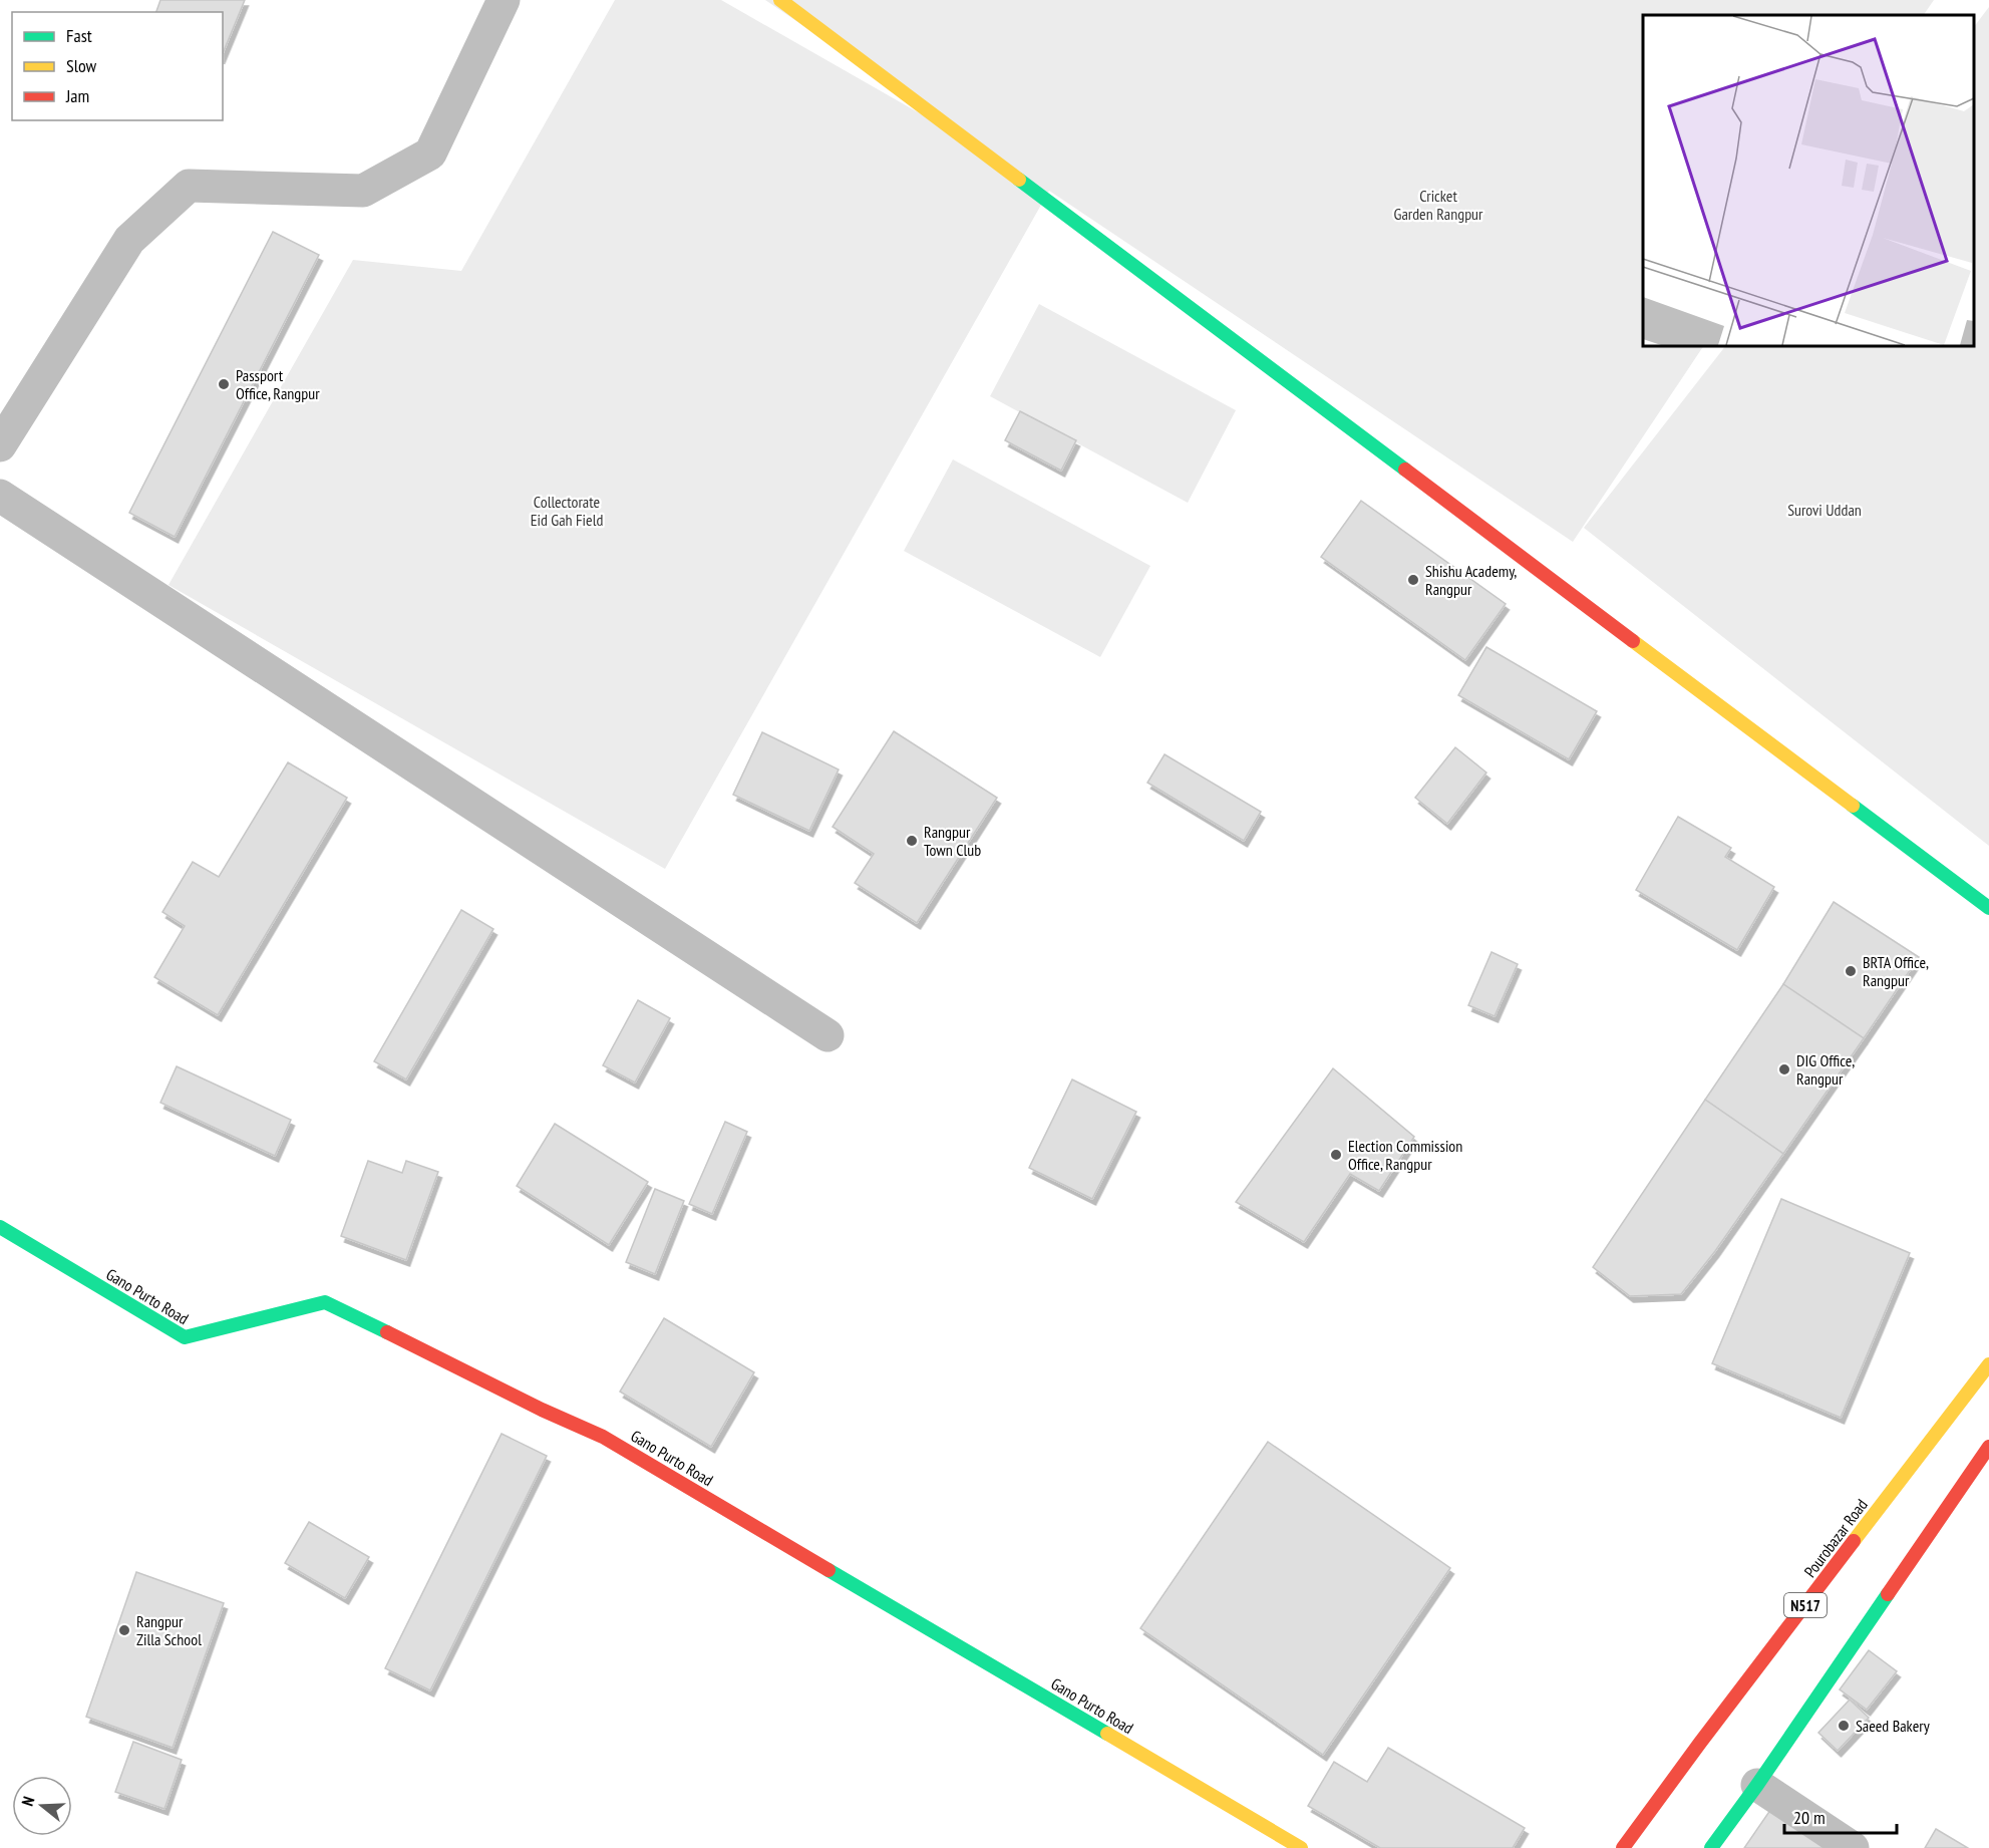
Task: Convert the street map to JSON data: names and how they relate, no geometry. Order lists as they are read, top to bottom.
{
  "streets": {
    "main road": ["Gano Purto Road", "Pourobazar Road", "N517"]
  },
  "parks": ["Cricket Garden Rangpur", "Collectorate Eid Gah Field", "Surovi Uddan"],
  "places": [
    "Passport Office, Rangpur",
    "Shishu Academy, Rangpur",
    "Rangpur Town Club",
    "BRTA Office, Rangpur",
    "DIG Office, Rangpur",
    "Election Commission Office, Rangpur",
    "Rangpur Zilla School",
    "Saeed Bakery"
  ],
  "legend": ["Fast", "Slow", "Jam"],
  "scale_bar": "20 m",
  "north": "left"
}
